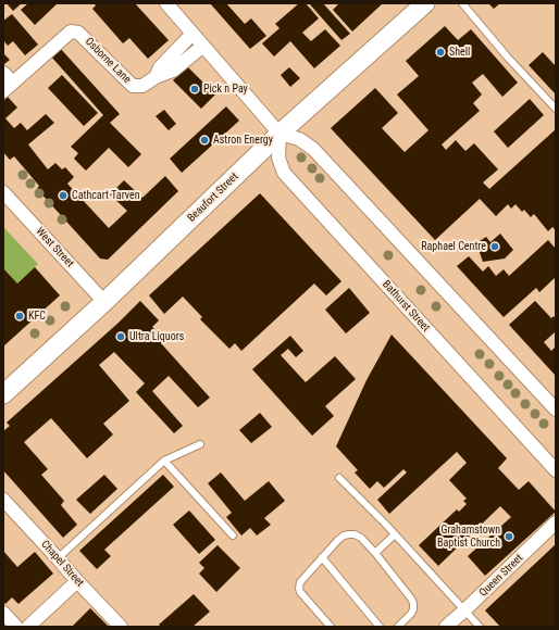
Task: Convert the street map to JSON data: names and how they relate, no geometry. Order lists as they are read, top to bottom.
{
  "streets": {
    "main road": ["Beaufort Street"],
    "street": [
      "Osborne Lane",
      "West Street",
      "Bathurst Street",
      "Chapel Street",
      "Queen Street"
    ]
  },
  "crossings": [
    ["Beaufort Street", "West Street"],
    ["Beaufort Street", "Bathurst Street"]
  ],
  "places": [
    "Shell",
    "Pick n Pay",
    "Astron Energy",
    "Cathcart Tarven",
    "Raphael Centre",
    "KFC",
    "Ultra Liquors",
    "Grahamstown Baptist Church"
  ]
}
